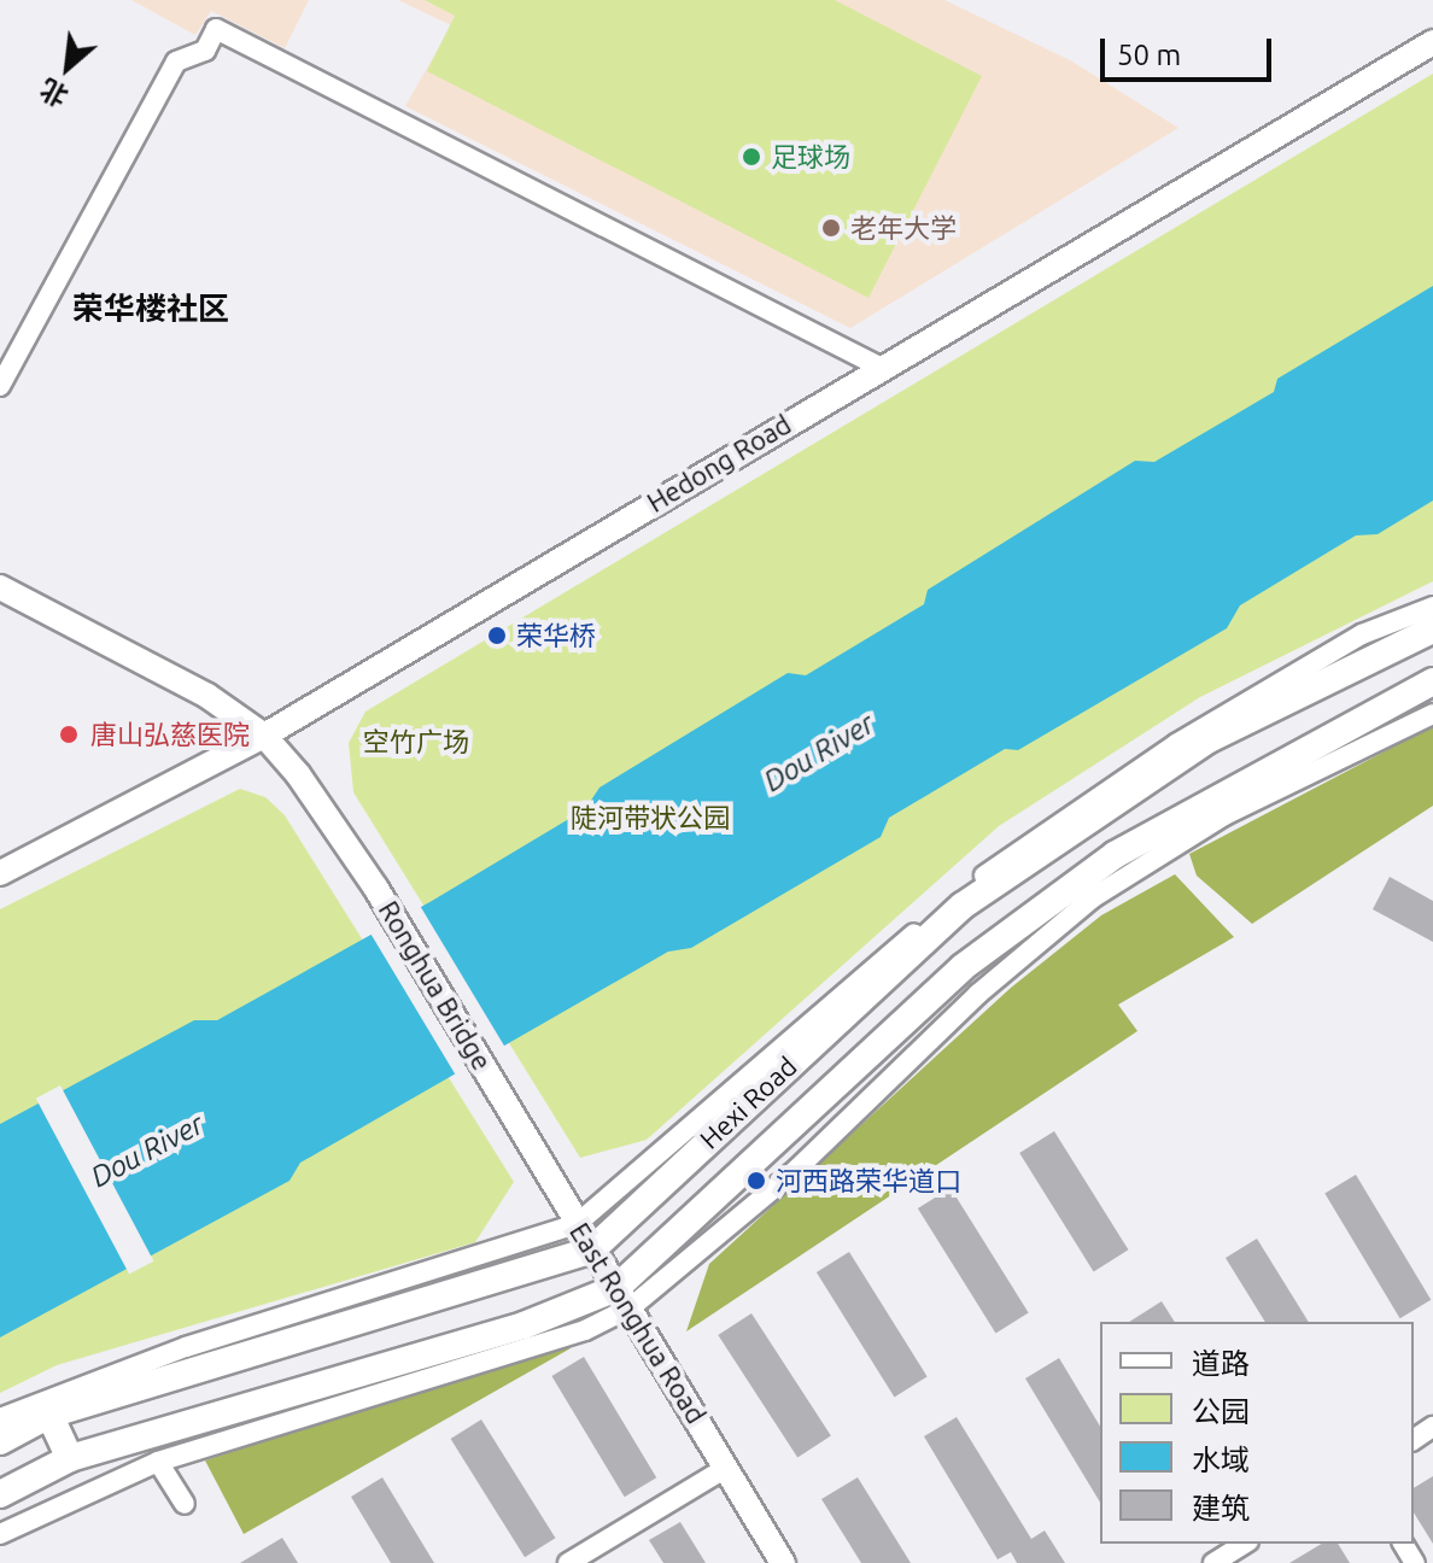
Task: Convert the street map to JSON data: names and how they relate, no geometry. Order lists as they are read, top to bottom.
{
  "streets": {
    "main road": ["Hexi Road"],
    "street": ["Hedong Road", "Ronghua Bridge", "East Ronghua Road"]
  },
  "crossings": [
    ["Hedong Road", "Ronghua Bridge"],
    ["Ronghua Bridge", "East Ronghua Road"],
    ["Hexi Road", "East Ronghua Road"]
  ],
  "districts": ["荣华楼社区"],
  "water": ["Dou River"],
  "parks": ["空竹广场", "陡河带状公园"],
  "places": [
    "足球场",
    "老年大学",
    "荣华桥",
    "唐山弘慈医院",
    "河西路荣华道口"
  ],
  "legend": [
    "道路",
    "公园",
    "水域",
    "建筑"
  ],
  "scale_bar": "50 m",
  "north": "bottom left"
}
